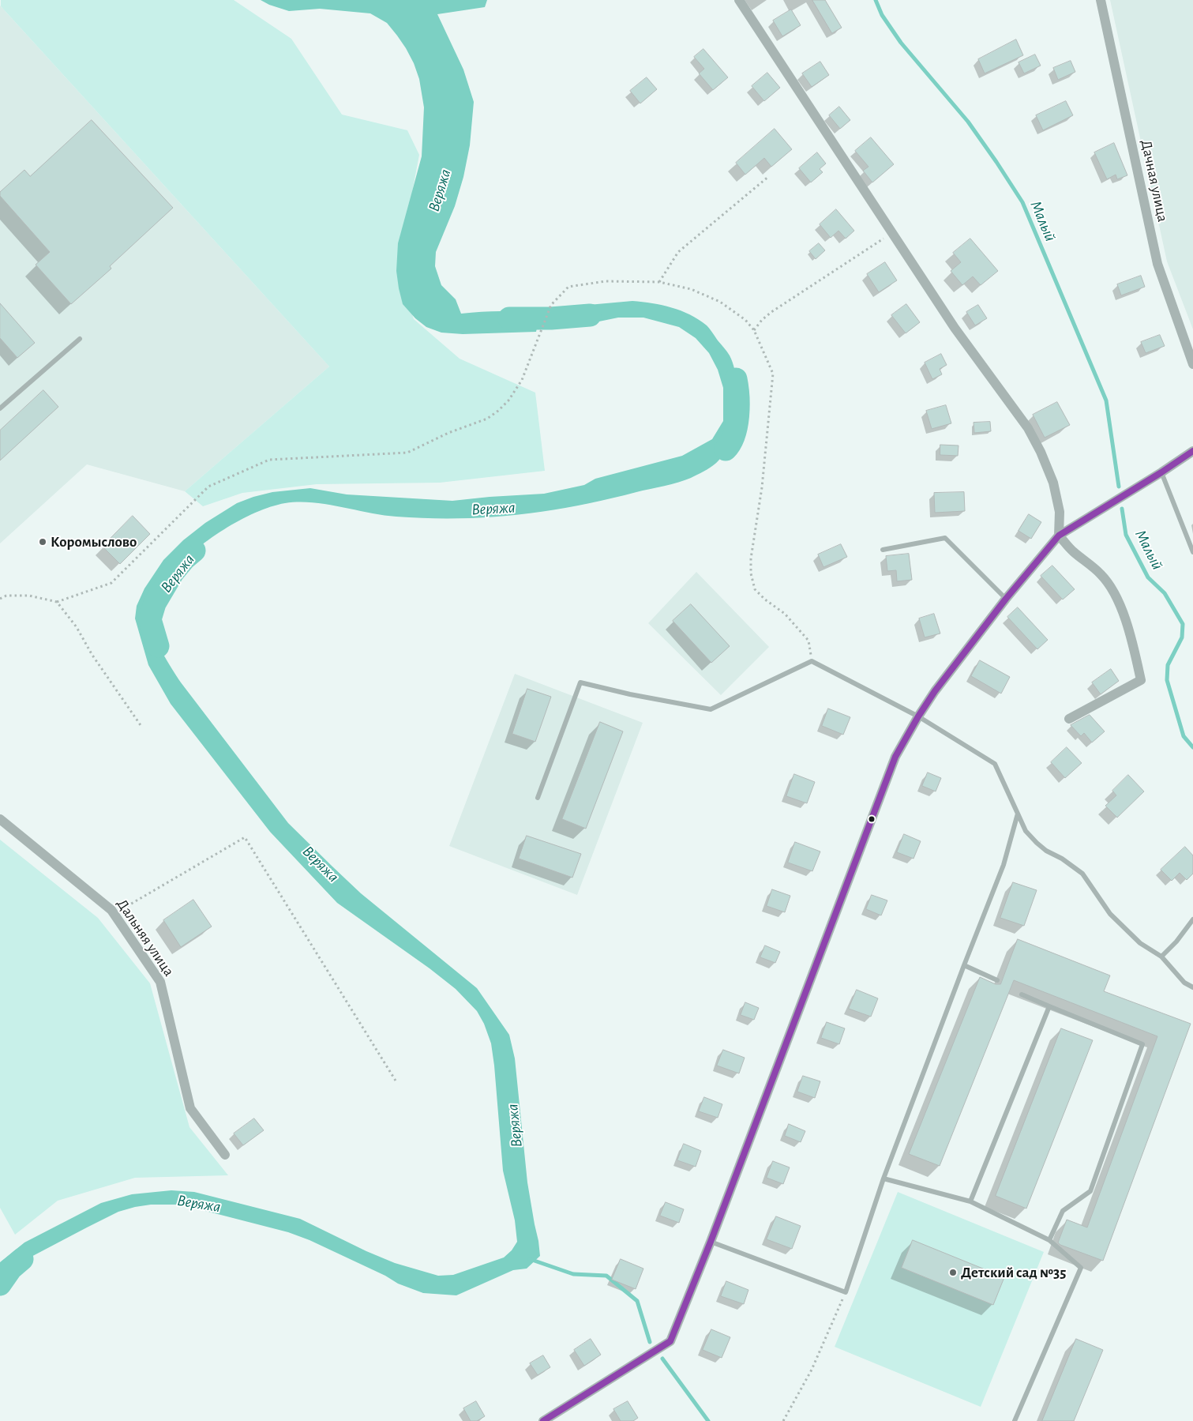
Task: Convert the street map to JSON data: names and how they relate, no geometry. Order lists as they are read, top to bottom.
{
  "streets": {
    "street": ["Дачная улица", "Дальняя улица"]
  },
  "water": ["Веряжа", "Малый"],
  "places": ["Коромыслово", "Детский сад №35"]
}
